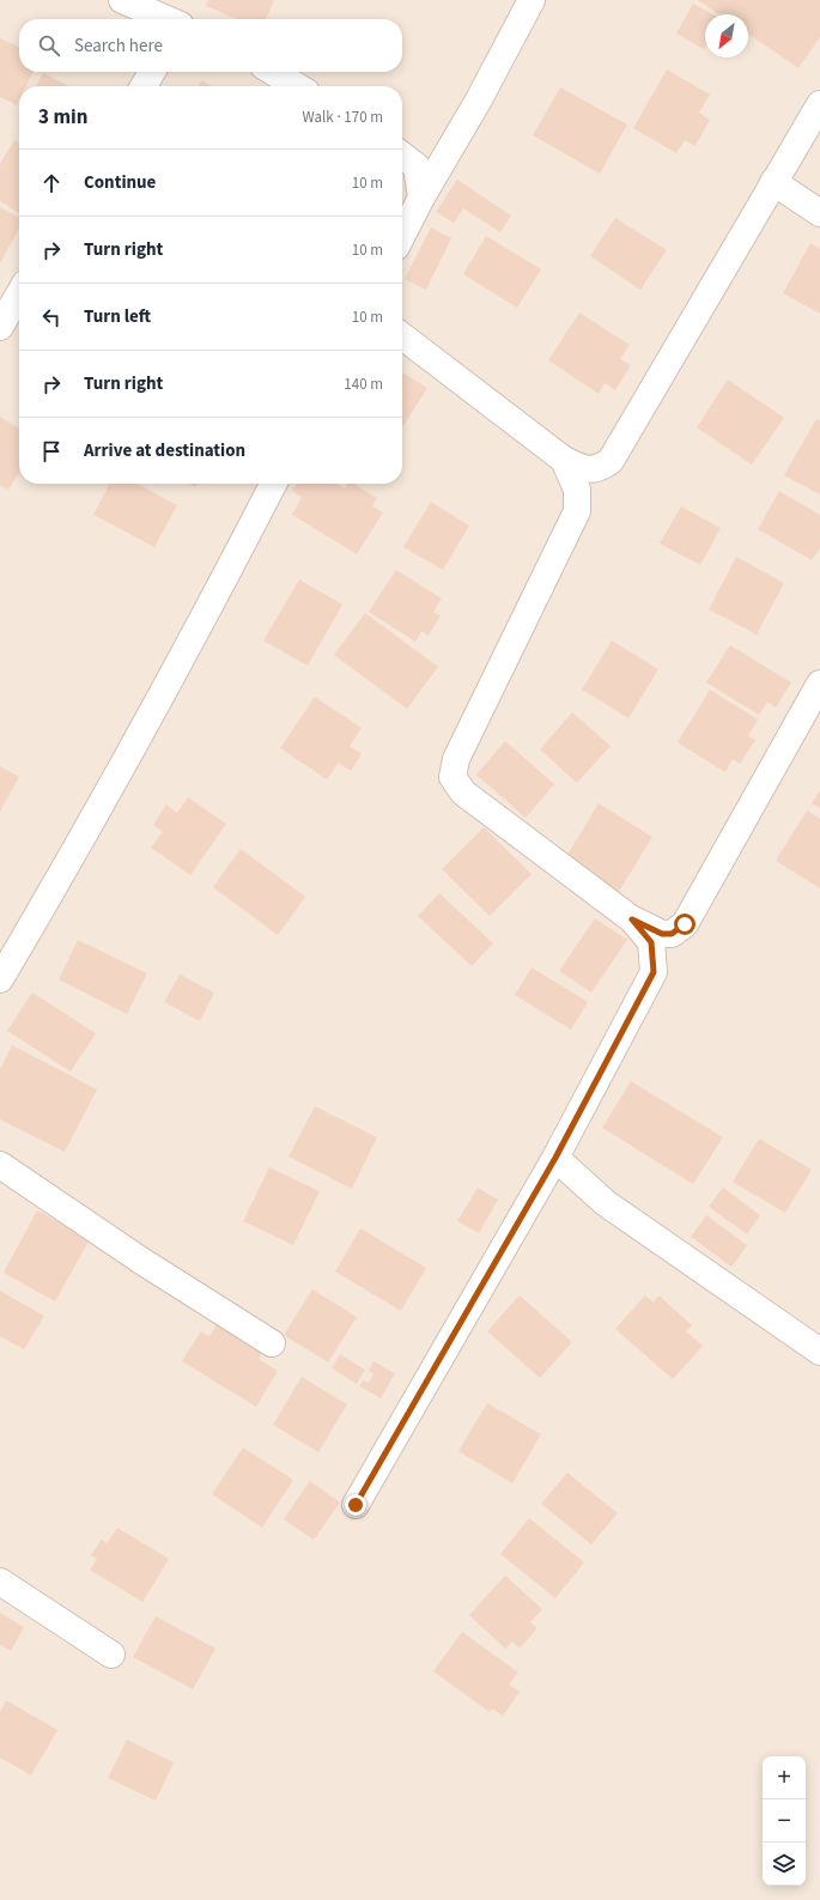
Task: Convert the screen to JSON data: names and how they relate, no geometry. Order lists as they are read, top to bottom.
{
  "north": "bottom left",
  "page": {
    "search": "Search here",
    "heading": ["3 min", "Walk · 170 m"],
    "list": [
      ["Continue", "10 m"],
      ["Turn right", "10 m"],
      ["Turn left", "10 m"],
      ["Turn right", "140 m"],
      "Arrive at destination"
    ],
    "map_buttons": ["+", "−"]
  }
}
